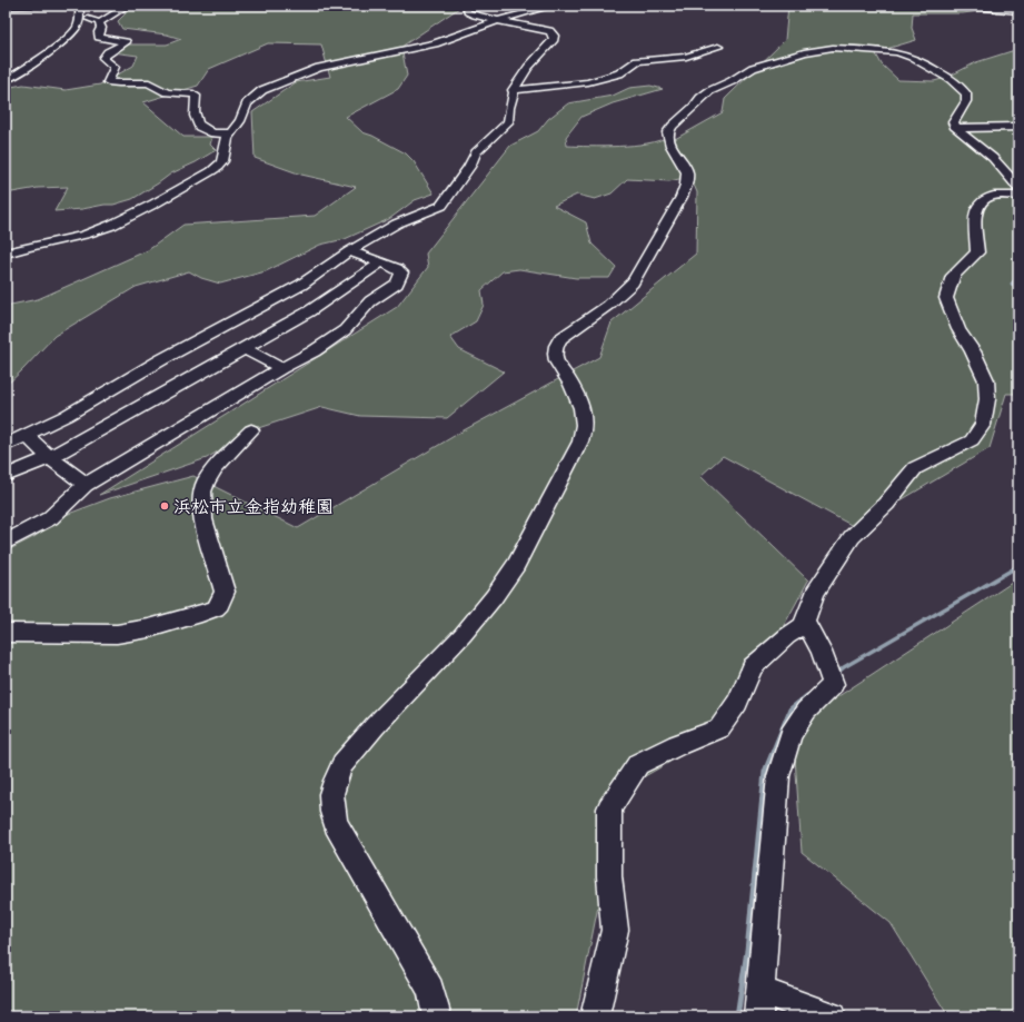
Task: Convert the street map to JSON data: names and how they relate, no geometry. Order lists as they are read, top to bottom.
{
  "places": ["浜松市立金指幼稚園"]
}
